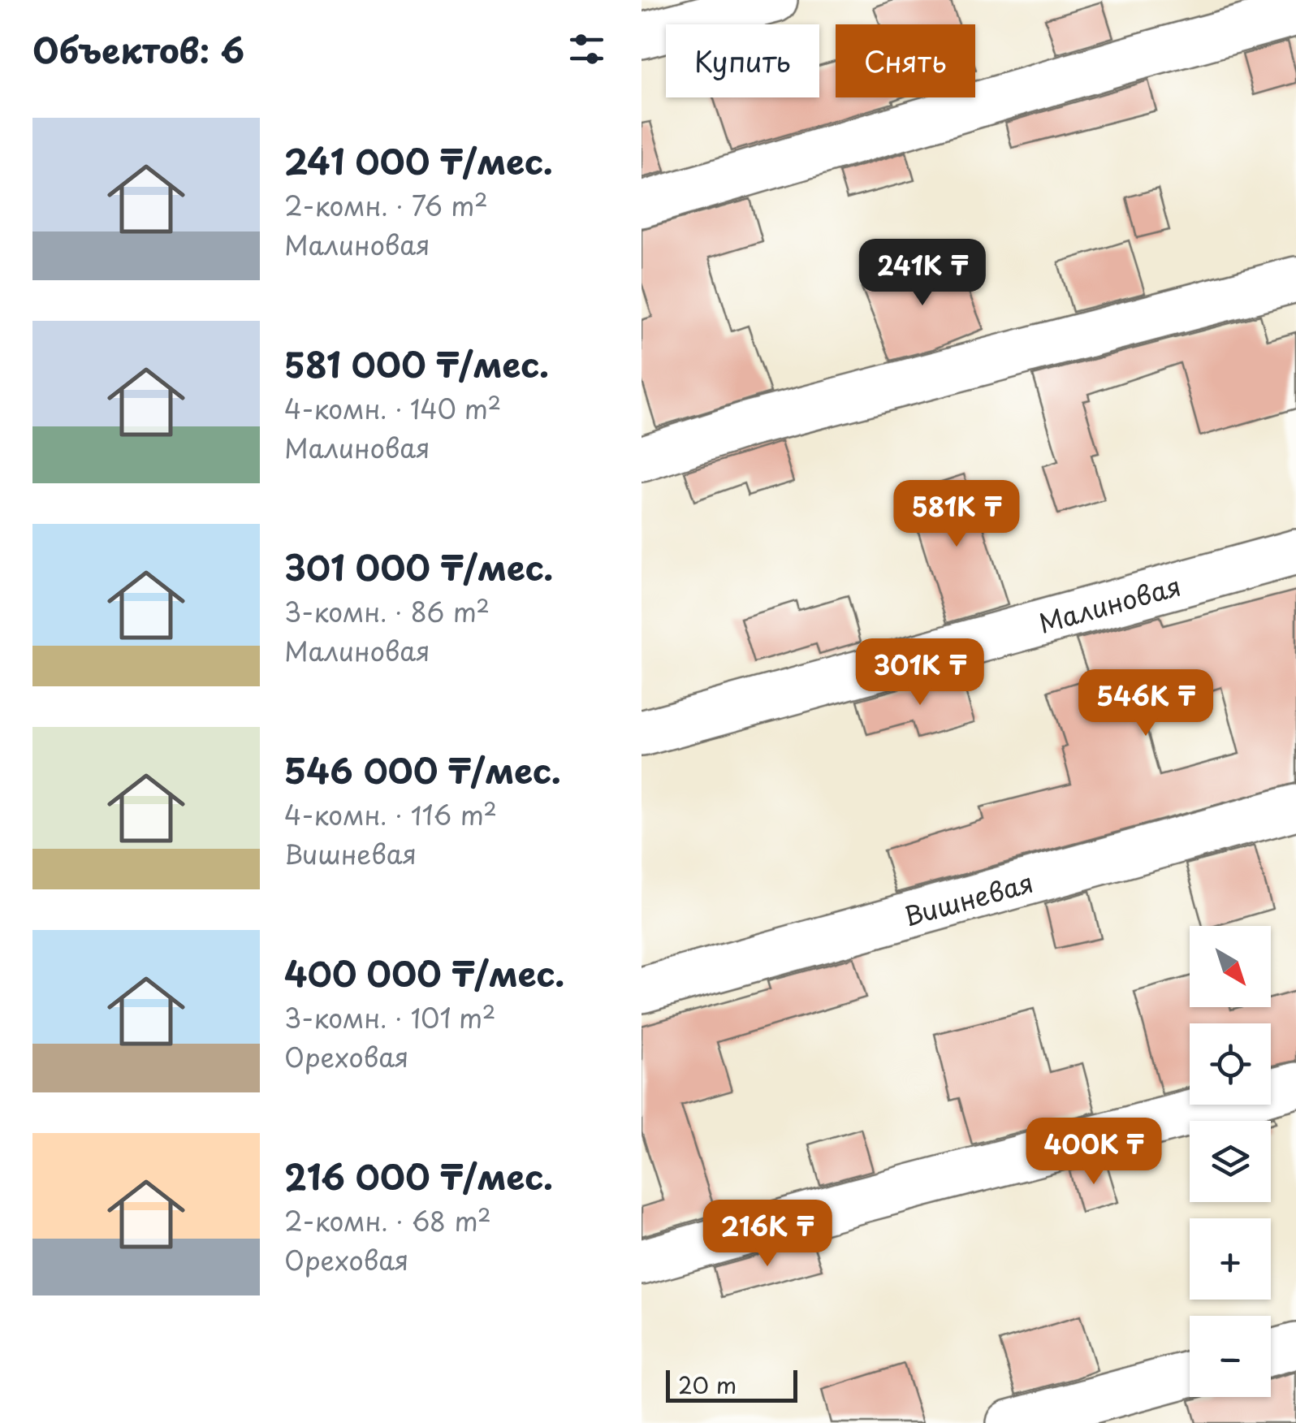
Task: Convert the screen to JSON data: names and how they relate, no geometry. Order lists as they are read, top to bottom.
{
  "streets": {
    "street": ["Малиновая", "Вишневая"]
  },
  "scale_bar": "20 m",
  "north": "bottom right",
  "page": {
    "heading": "Объектов: 6",
    "chip": ["Купить", "Снять"],
    "list": [
      {
        "name": "241 000 ₸/мес.",
        "note": "2-комн. · 76 m² · Малиновая"
      },
      {
        "name": "581 000 ₸/мес.",
        "note": "4-комн. · 140 m² · Малиновая"
      },
      {
        "name": "301 000 ₸/мес.",
        "note": "3-комн. · 86 m² · Малиновая"
      },
      {
        "name": "546 000 ₸/мес.",
        "note": "4-комн. · 116 m² · Вишневая"
      },
      {
        "name": "400 000 ₸/мес.",
        "note": "3-комн. · 101 m² · Ореховая"
      },
      {
        "name": "216 000 ₸/мес.",
        "note": "2-комн. · 68 m² · Ореховая"
      }
    ],
    "price": [
      "241K ₸",
      "581K ₸",
      "301K ₸",
      "546K ₸",
      "400K ₸",
      "216K ₸"
    ],
    "map_buttons": ["+", "−"],
    "scale": "20 m"
  }
}
